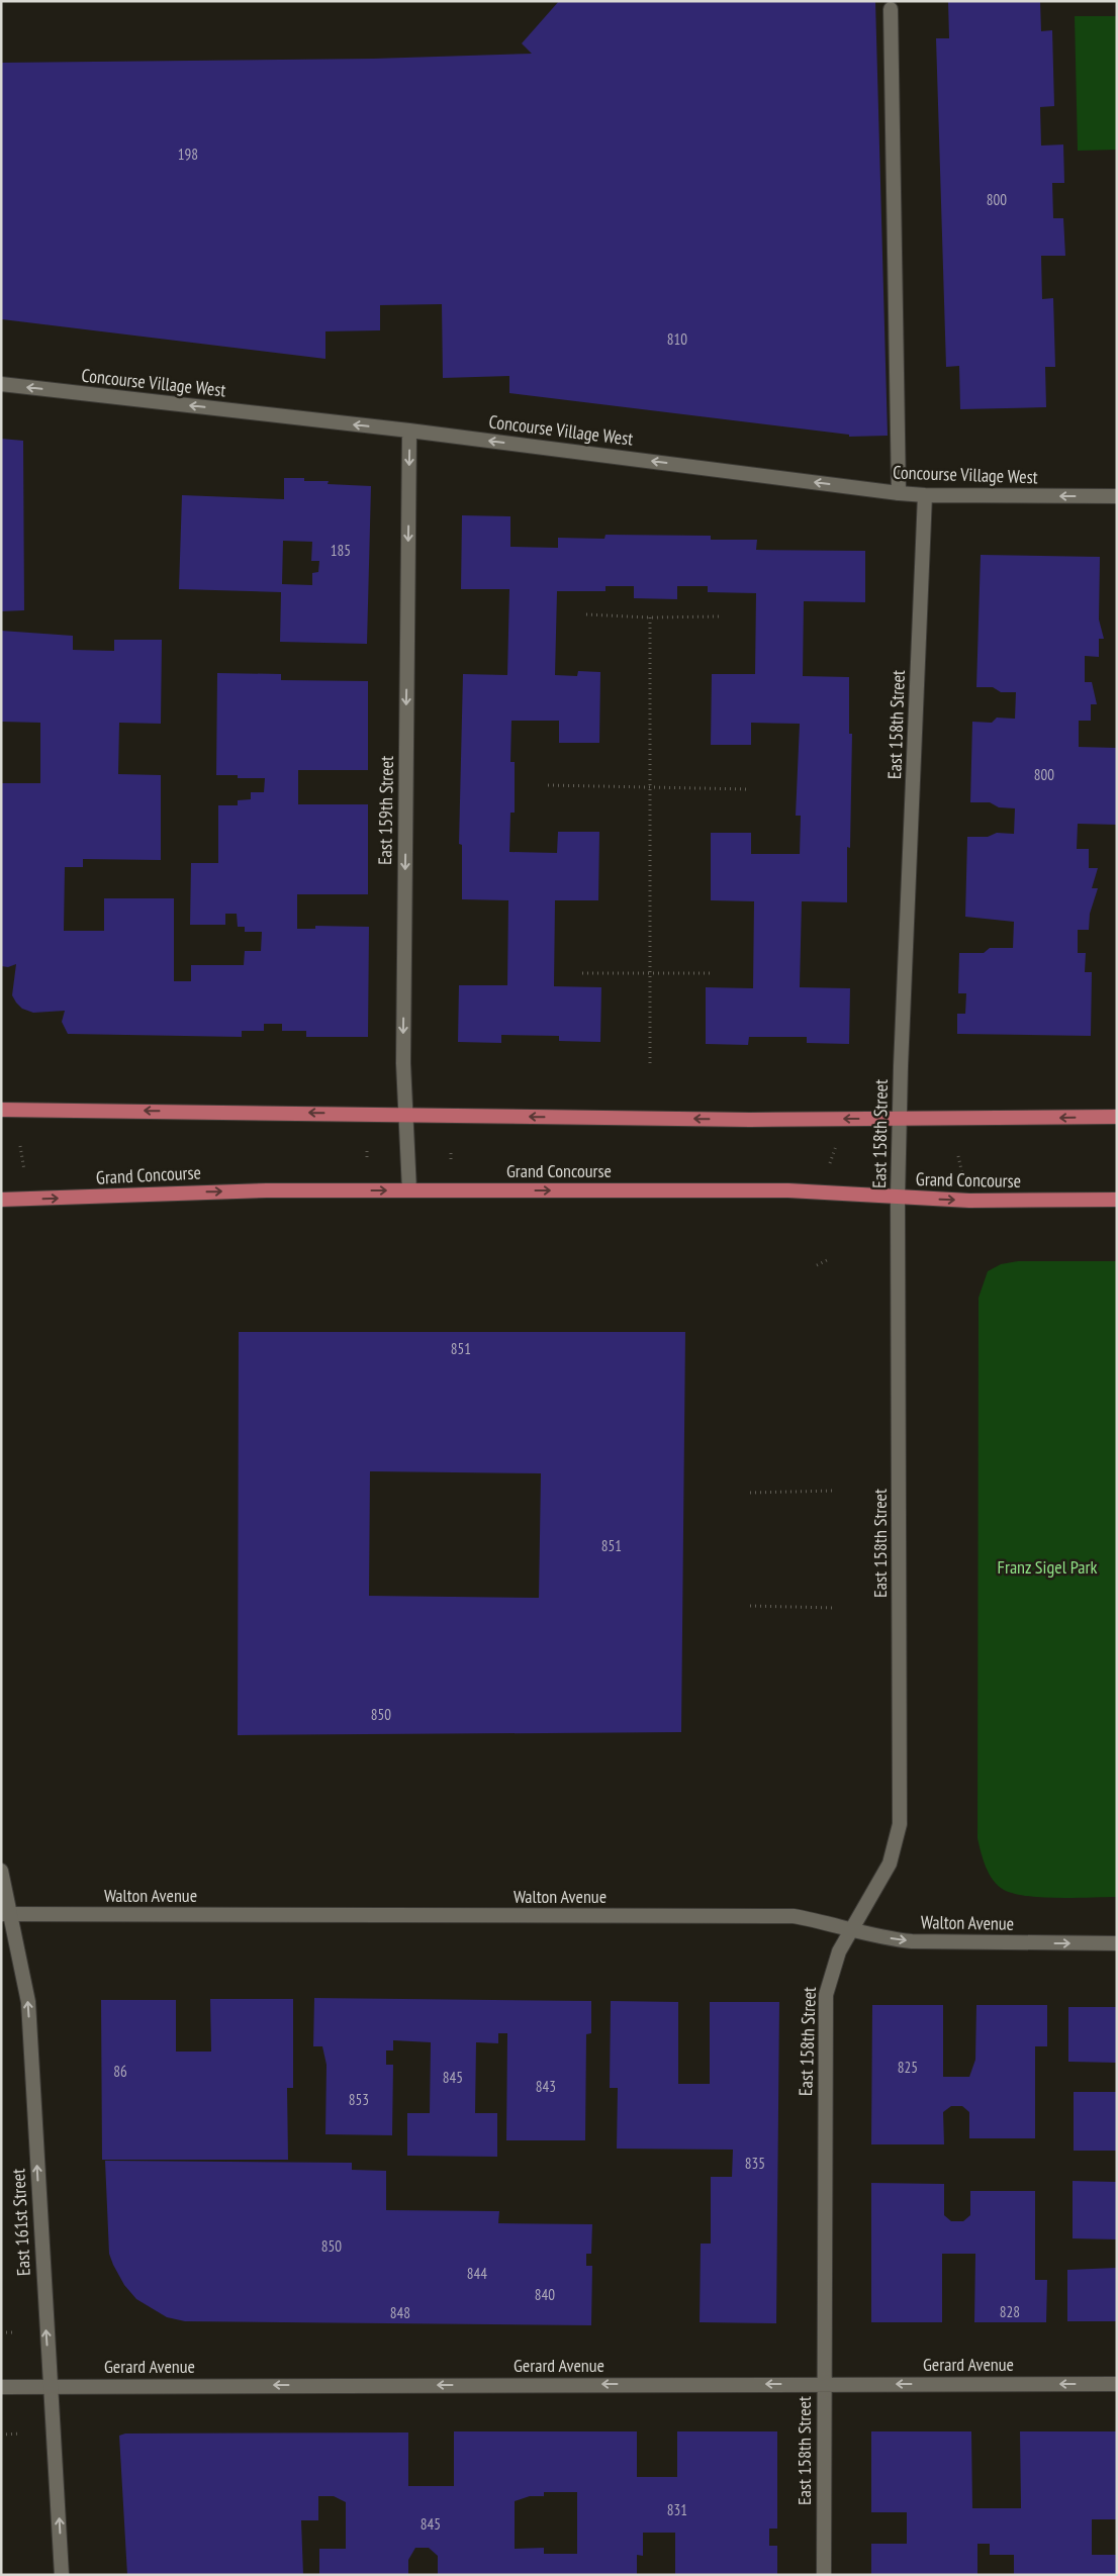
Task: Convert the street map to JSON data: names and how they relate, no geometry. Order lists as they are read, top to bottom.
{
  "streets": {
    "main road": ["Grand Concourse"],
    "street": [
      "Concourse Village West",
      "East 158th Street",
      "East 159th Street",
      "Walton Avenue",
      "East 161st Street",
      "Gerard Avenue"
    ]
  },
  "crossings": [
    ["Concourse Village West", "East 158th Street"],
    ["Concourse Village West", "East 159th Street"],
    ["East 158th Street", "Grand Concourse"],
    ["East 158th Street", "Walton Avenue"],
    ["East 158th Street", "Gerard Avenue"],
    ["East 159th Street", "Grand Concourse"],
    ["Walton Avenue", "East 161st Street"],
    ["East 161st Street", "Gerard Avenue"]
  ],
  "one_way": [
    "Concourse Village West",
    "East 159th Street",
    "East 161st Street",
    "Gerard Avenue"
  ],
  "parks": ["Franz Sigel Park"],
  "house_numbers": [
    "198",
    "800",
    "810",
    "185",
    "800",
    "851",
    "851",
    "850",
    "825",
    "86",
    "845",
    "843",
    "853",
    "835",
    "850",
    "844",
    "840",
    "828",
    "848",
    "831",
    "845"
  ]
}
